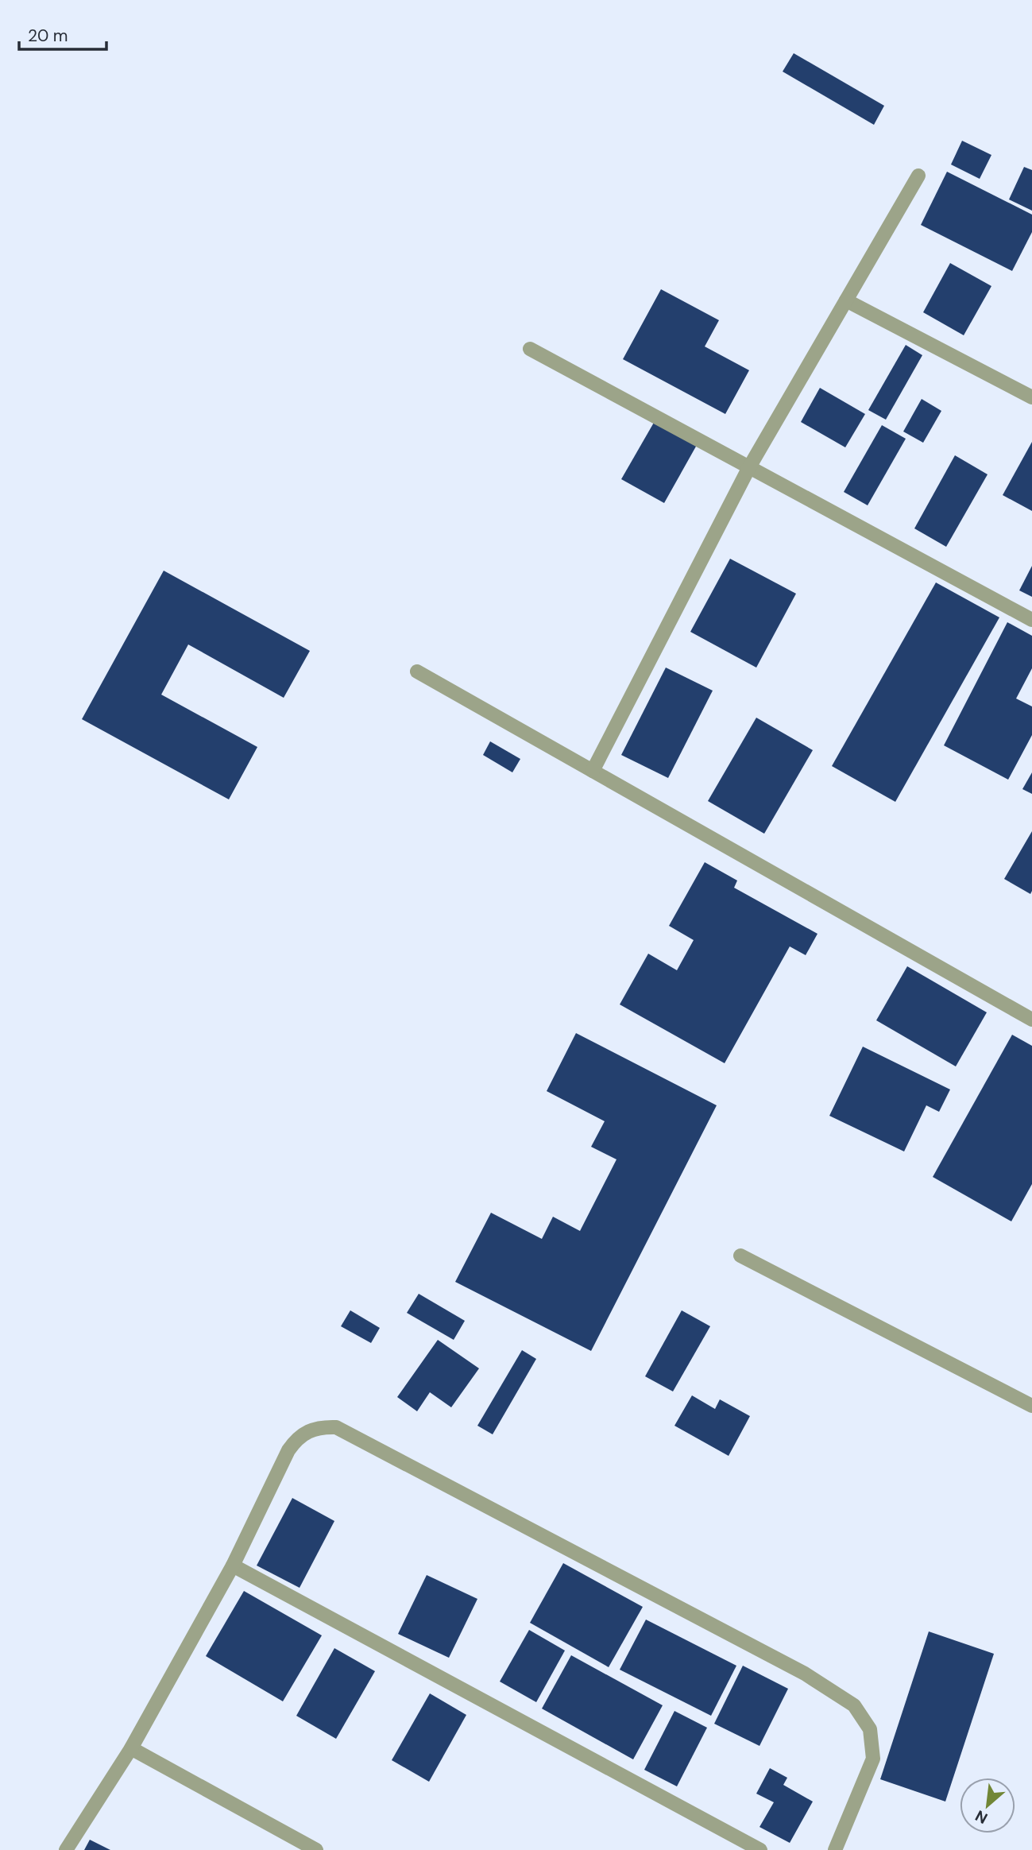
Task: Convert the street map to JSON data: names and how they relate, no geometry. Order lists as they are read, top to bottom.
{
  "scale_bar": "20 m",
  "north": "bottom left"
}
